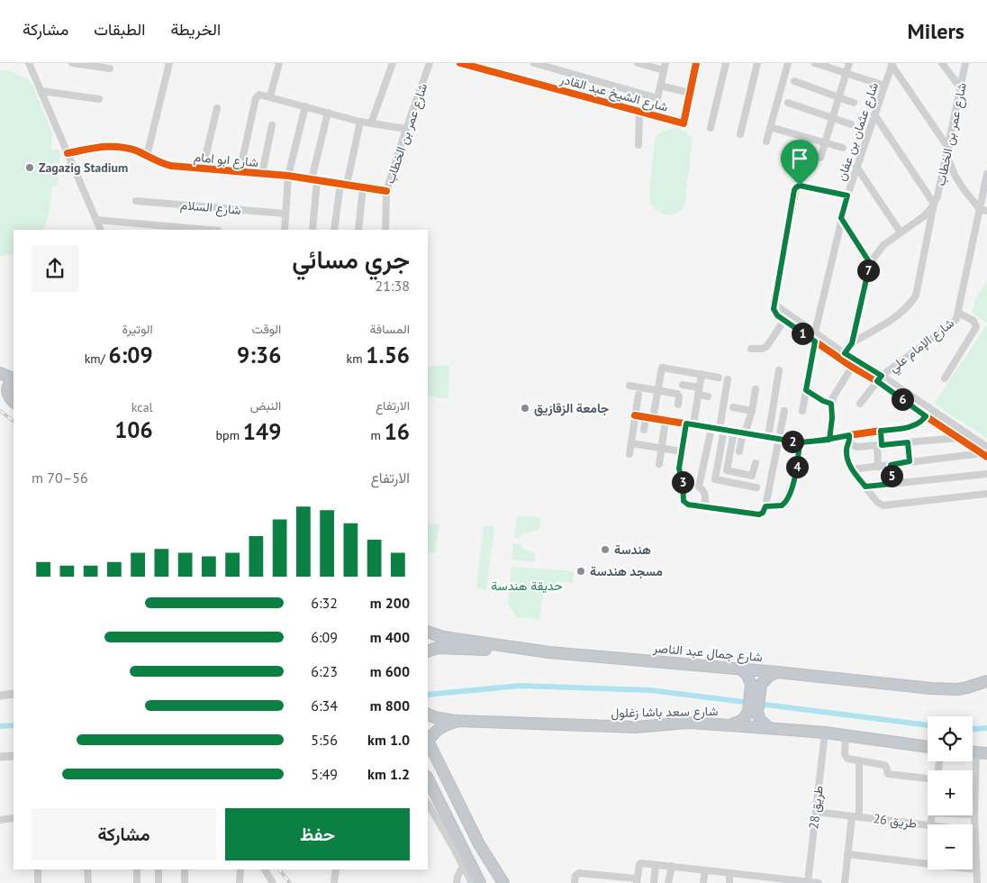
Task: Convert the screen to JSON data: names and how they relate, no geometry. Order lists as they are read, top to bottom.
{
  "streets": {
    "highway": ["شارع جمال عبد الناصر", "شارع سعد باشا زغلول"],
    "street": [
      "شارع الشيخ عبد القادر",
      "شارع عثمان بن عفان",
      "شارع عمر بن الخطاب",
      "شارع ابو امام",
      "شارع السلام",
      "شارع الإمام علي",
      "طريق 28",
      "طريق 26"
    ]
  },
  "crossings": [
    ["شارع عمر بن الخطاب", "شارع ابو امام"],
    ["شارع سعد باشا زغلول", "طريق 28"],
    ["طريق 28", "طريق 26"]
  ],
  "parks": ["حديقة هندسة"],
  "places": [
    "Zagazig Stadium",
    "جامعة الزقازيق",
    "هندسة",
    "مسجد هندسة"
  ],
  "page": {
    "header": "Milers",
    "nav": ["الخريطة", "الطبقات", "مشاركة"],
    "heading": ["جري مسائي", "21:38"],
    "pins": [
      "7",
      "1",
      "6",
      "2",
      "4",
      "5",
      "3"
    ],
    "stats": [
      ["المسافة", "1.56 km"],
      ["الوقت", "9:36"],
      ["الوتيرة", "6:09 /km"],
      ["الارتفاع", "16 m"],
      ["النبض", "149 bpm"],
      ["kcal", "106"]
    ],
    "chart": ["الارتفاع", "56–70 m"],
    "list": [
      {
        "name": "200 m",
        "note": "6:32"
      },
      {
        "name": "400 m",
        "note": "6:09"
      },
      {
        "name": "600 m",
        "note": "6:23"
      },
      {
        "name": "800 m",
        "note": "6:34"
      },
      {
        "name": "1.0 km",
        "note": "5:56"
      },
      {
        "name": "1.2 km",
        "note": "5:49"
      }
    ],
    "map_buttons": ["+", "−"],
    "buttons": ["حفظ", "مشاركة"]
  }
}
